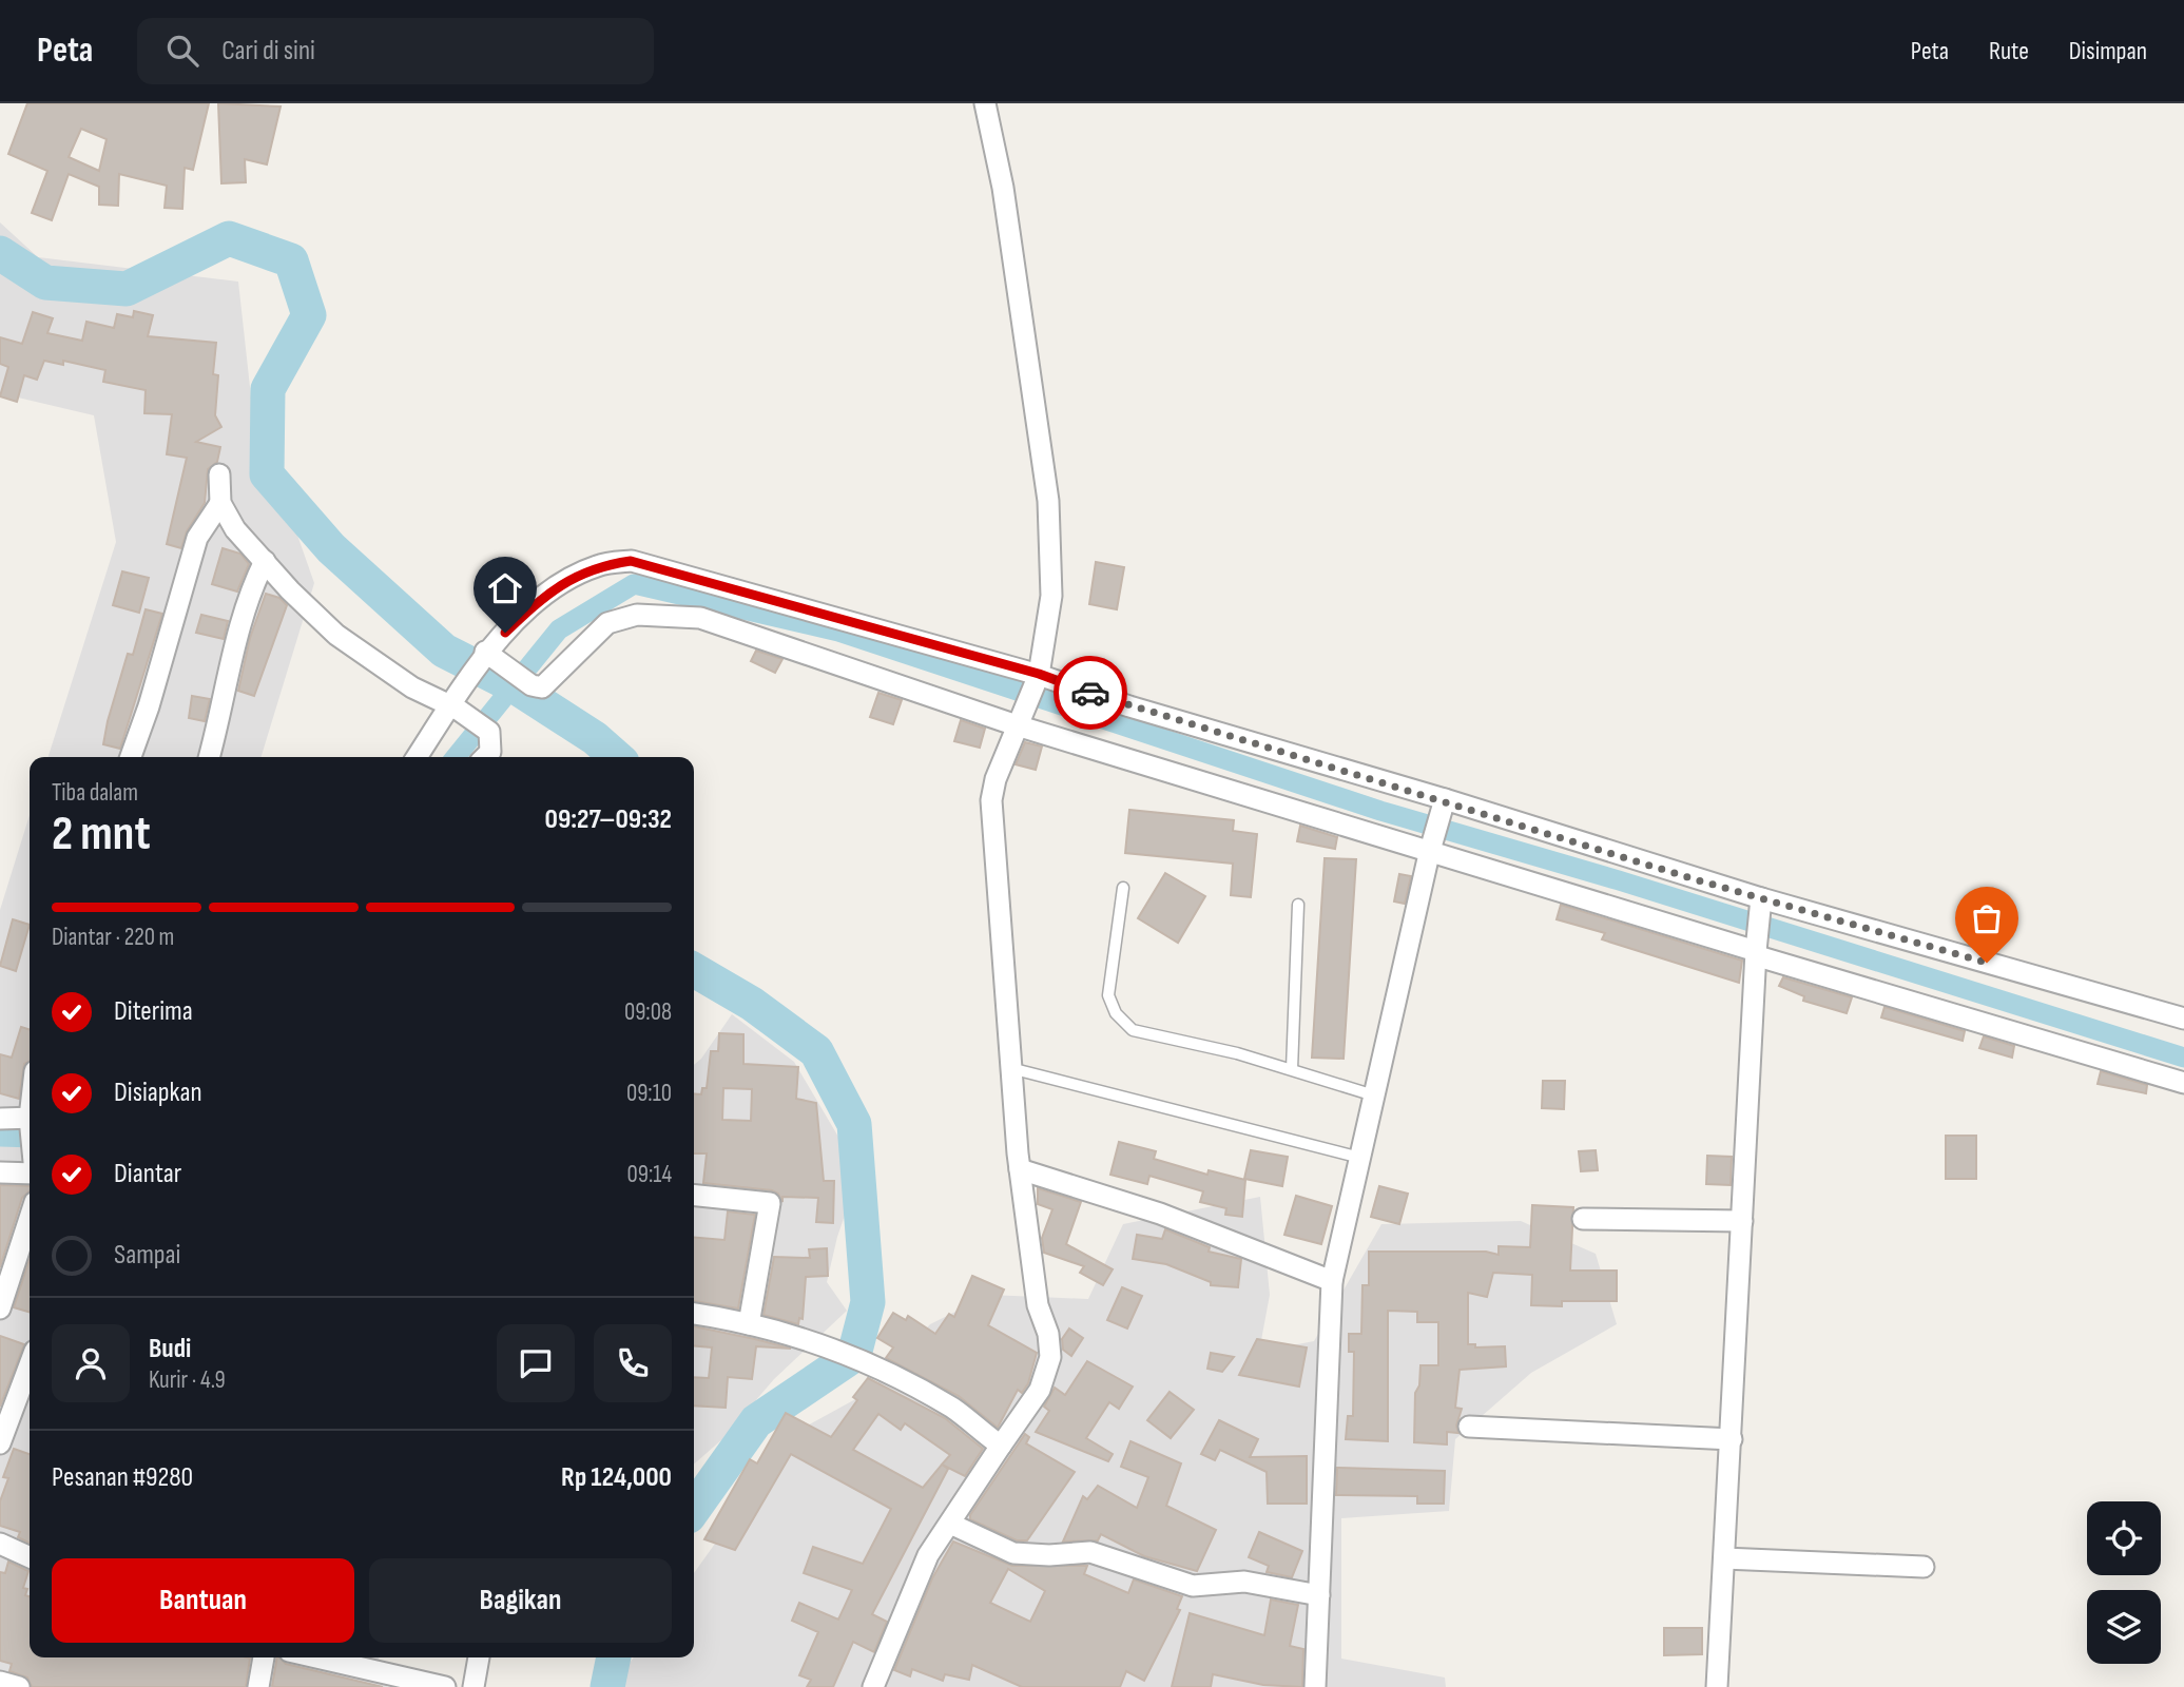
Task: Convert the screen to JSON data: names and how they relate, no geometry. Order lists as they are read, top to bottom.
{
  "page": {
    "header": "Peta",
    "search": "Cari di sini",
    "nav": ["Peta", "Rute", "Disimpan"],
    "heading": ["2 mnt", "Tiba dalam", "09:27–09:32"],
    "panel": [
      "Budi",
      "Kurir · 4.9",
      "Pesanan #9280",
      "Rp 124,000"
    ],
    "bar": "Diantar · 220 m",
    "list": [
      ["Diterima", "09:08"],
      ["Disiapkan", "09:10"],
      ["Diantar", "09:14"],
      "Sampai"
    ],
    "buttons": ["Bantuan", "Bagikan"]
  }
}
